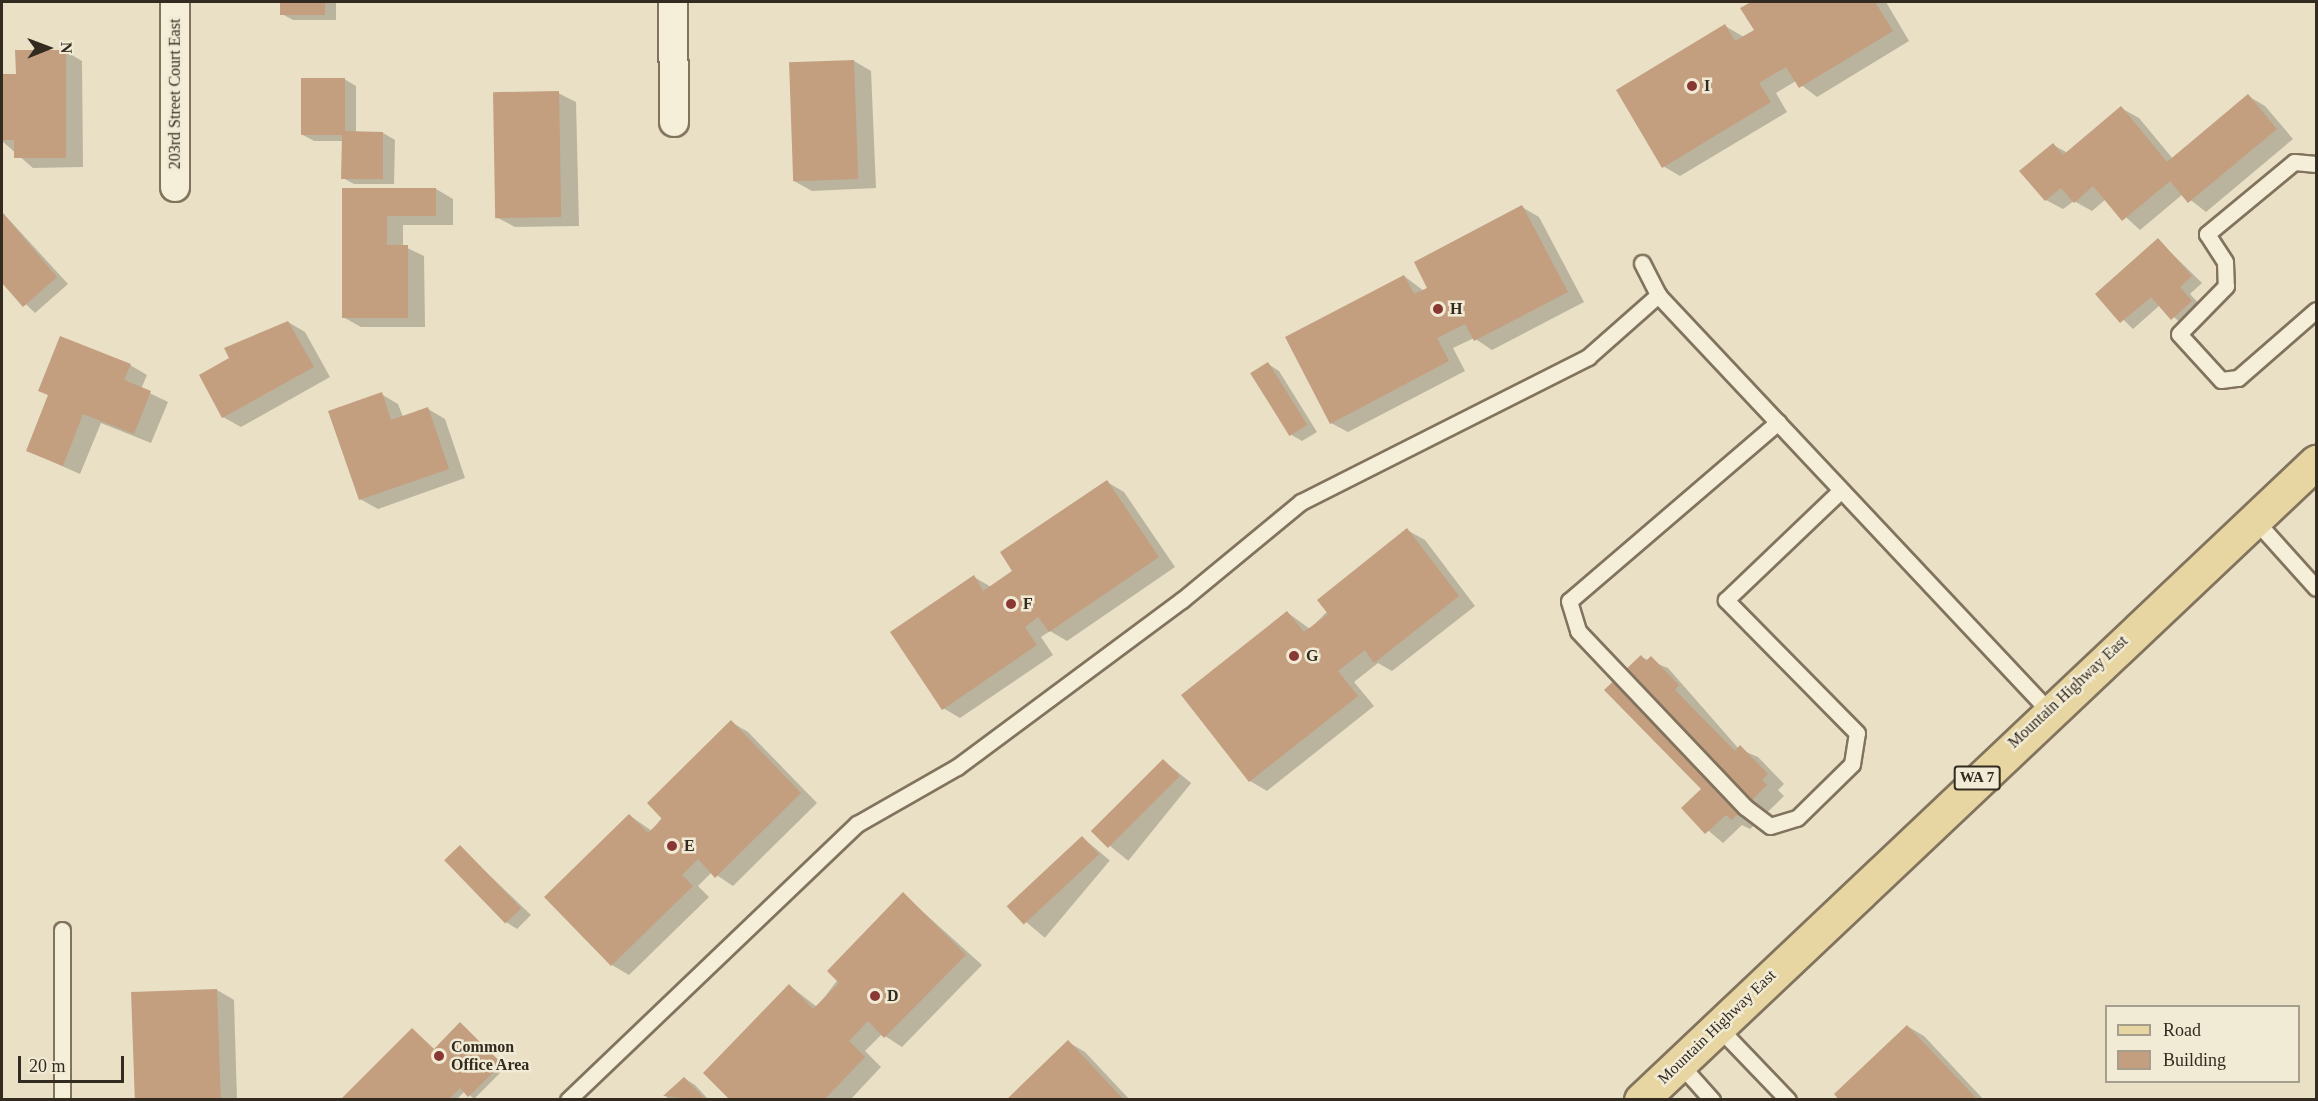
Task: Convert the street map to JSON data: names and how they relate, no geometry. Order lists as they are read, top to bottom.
{
  "streets": {
    "main road": ["Mountain Highway East", "WA 7"],
    "street": ["203rd Street Court East"]
  },
  "places": [
    "I",
    "H",
    "F",
    "G",
    "E",
    "D",
    "Common Office Area"
  ],
  "legend": ["Road", "Building"],
  "scale_bar": "20 m",
  "north": "right"
}
